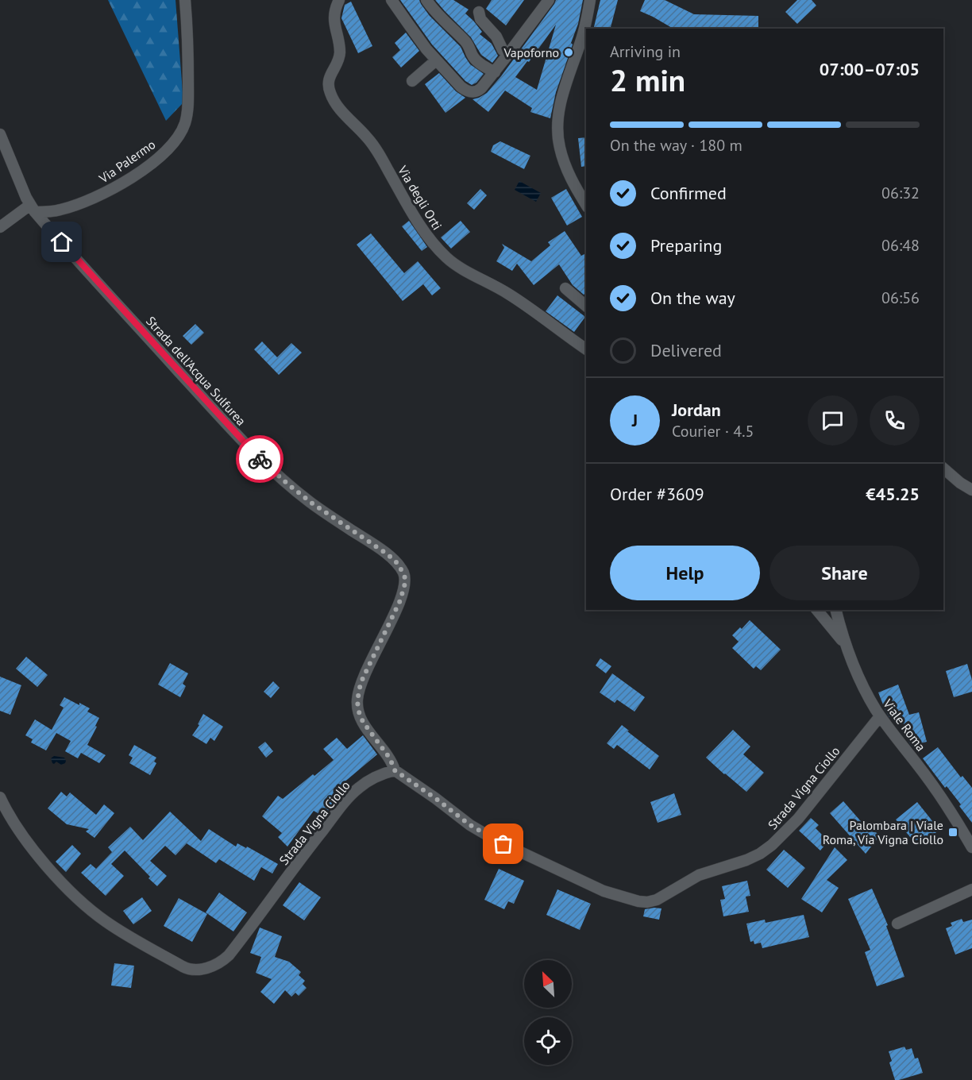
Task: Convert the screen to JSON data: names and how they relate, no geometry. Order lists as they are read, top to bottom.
{
  "streets": {
    "street": [
      "Via Palermo",
      "Via degli Orti",
      "Strada dell'Acqua Sulfurea",
      "Viale Roma",
      "Strada Vigna Ciollo"
    ]
  },
  "crossings": [
    ["Via Palermo", "Strada dell'Acqua Sulfurea"],
    ["Strada dell'Acqua Sulfurea", "Strada Vigna Ciollo"],
    ["Viale Roma", "Strada Vigna Ciollo"]
  ],
  "places": {
    "other": ["Vapoforno"],
    "transit": ["Palombara | Viale Roma, Via Vigna Ciollo"]
  },
  "north": "top left",
  "page": {
    "heading": ["2 min", "Arriving in", "07:00–07:05"],
    "panel": [
      "Jordan",
      "Courier · 4.5",
      "Order #3609",
      "€45.25"
    ],
    "bar": "On the way · 180 m",
    "list": [
      ["Confirmed", "06:32"],
      ["Preparing", "06:48"],
      ["On the way", "06:56"],
      "Delivered"
    ],
    "round": "J",
    "buttons": ["Help", "Share"]
  }
}
